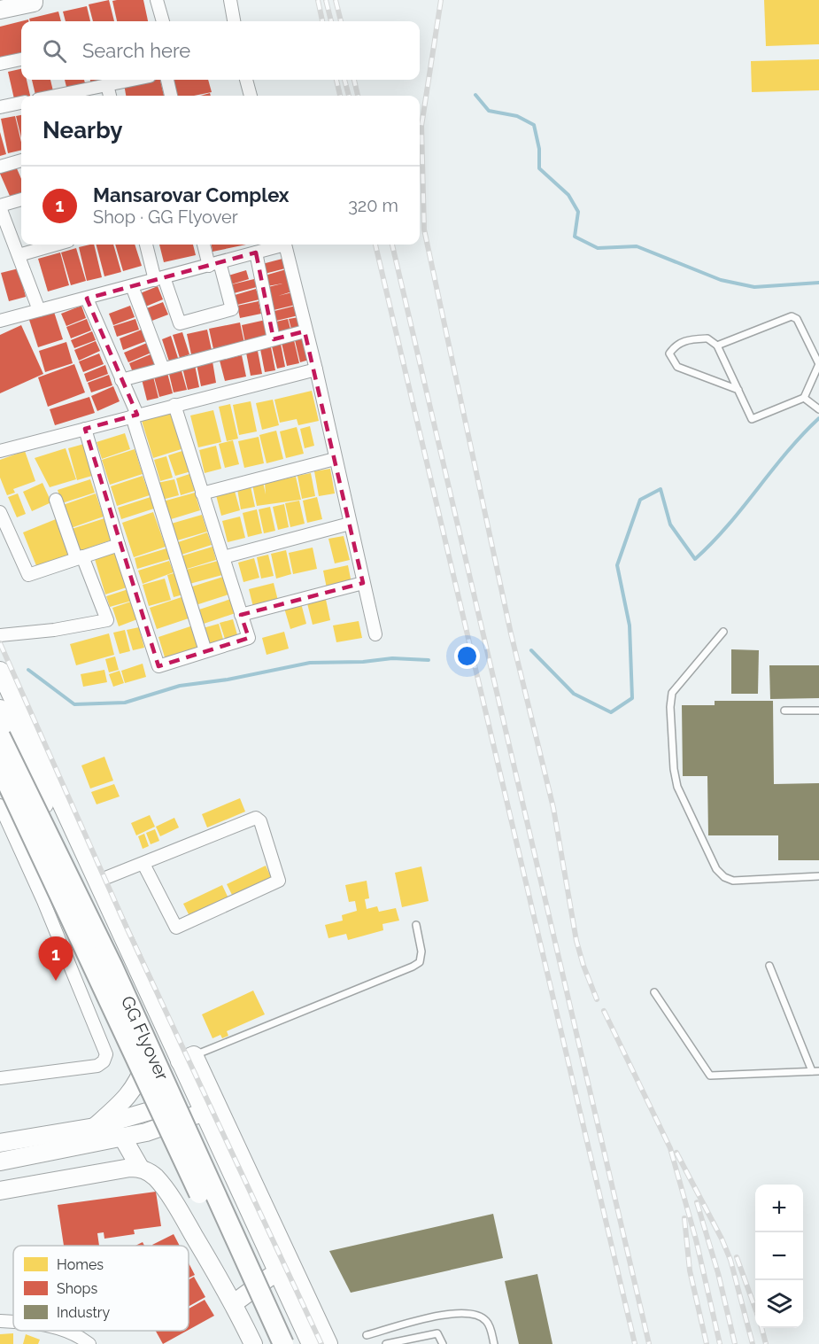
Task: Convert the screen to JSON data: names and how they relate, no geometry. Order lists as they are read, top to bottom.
{
  "streets": {
    "main road": ["GG Flyover"]
  },
  "legend": ["Homes", "Shops", "Industry"],
  "page": {
    "search": "Search here",
    "heading": "Nearby",
    "list": [
      {
        "mark": "1",
        "name": "Mansarovar Complex",
        "note": "Shop · GG Flyover",
        "value": "320 m"
      }
    ],
    "pins": "1",
    "map_buttons": ["+", "−"]
  }
}
